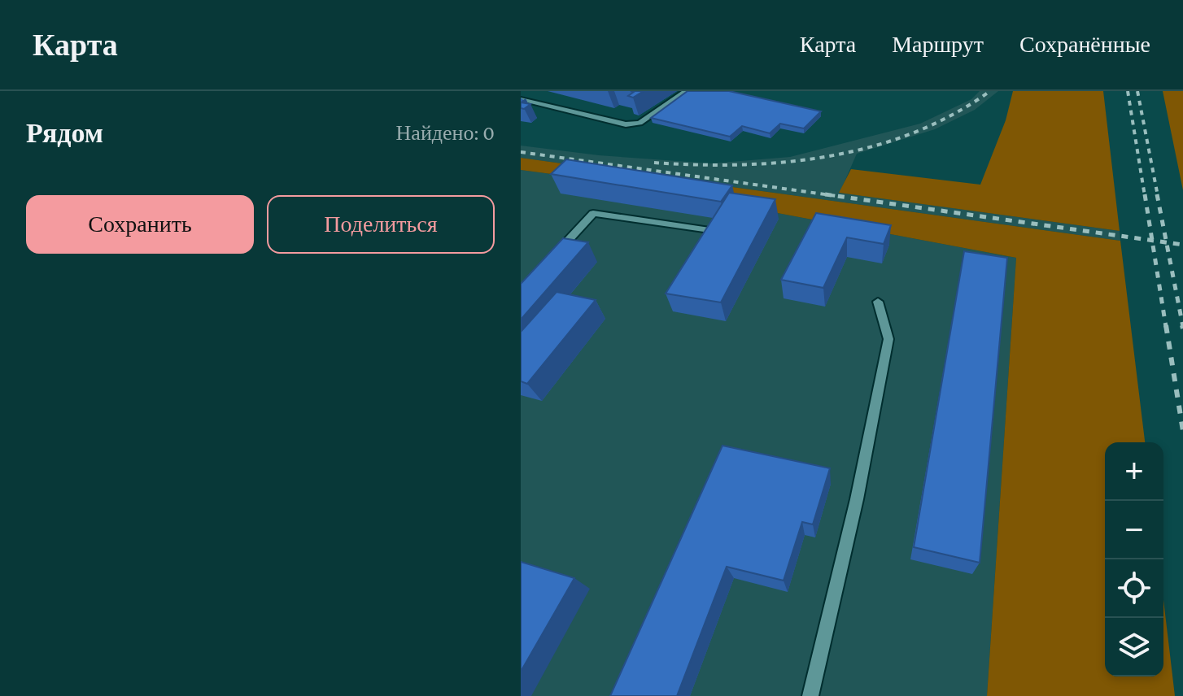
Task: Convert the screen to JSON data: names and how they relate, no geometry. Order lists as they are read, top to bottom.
{
  "page": {
    "header": "Карта",
    "nav": ["Карта", "Маршрут", "Сохранённые"],
    "heading": ["Рядом", "Найдено: 0"],
    "buttons": ["Сохранить", "Поделиться"],
    "map_buttons": ["+", "−"]
  }
}
